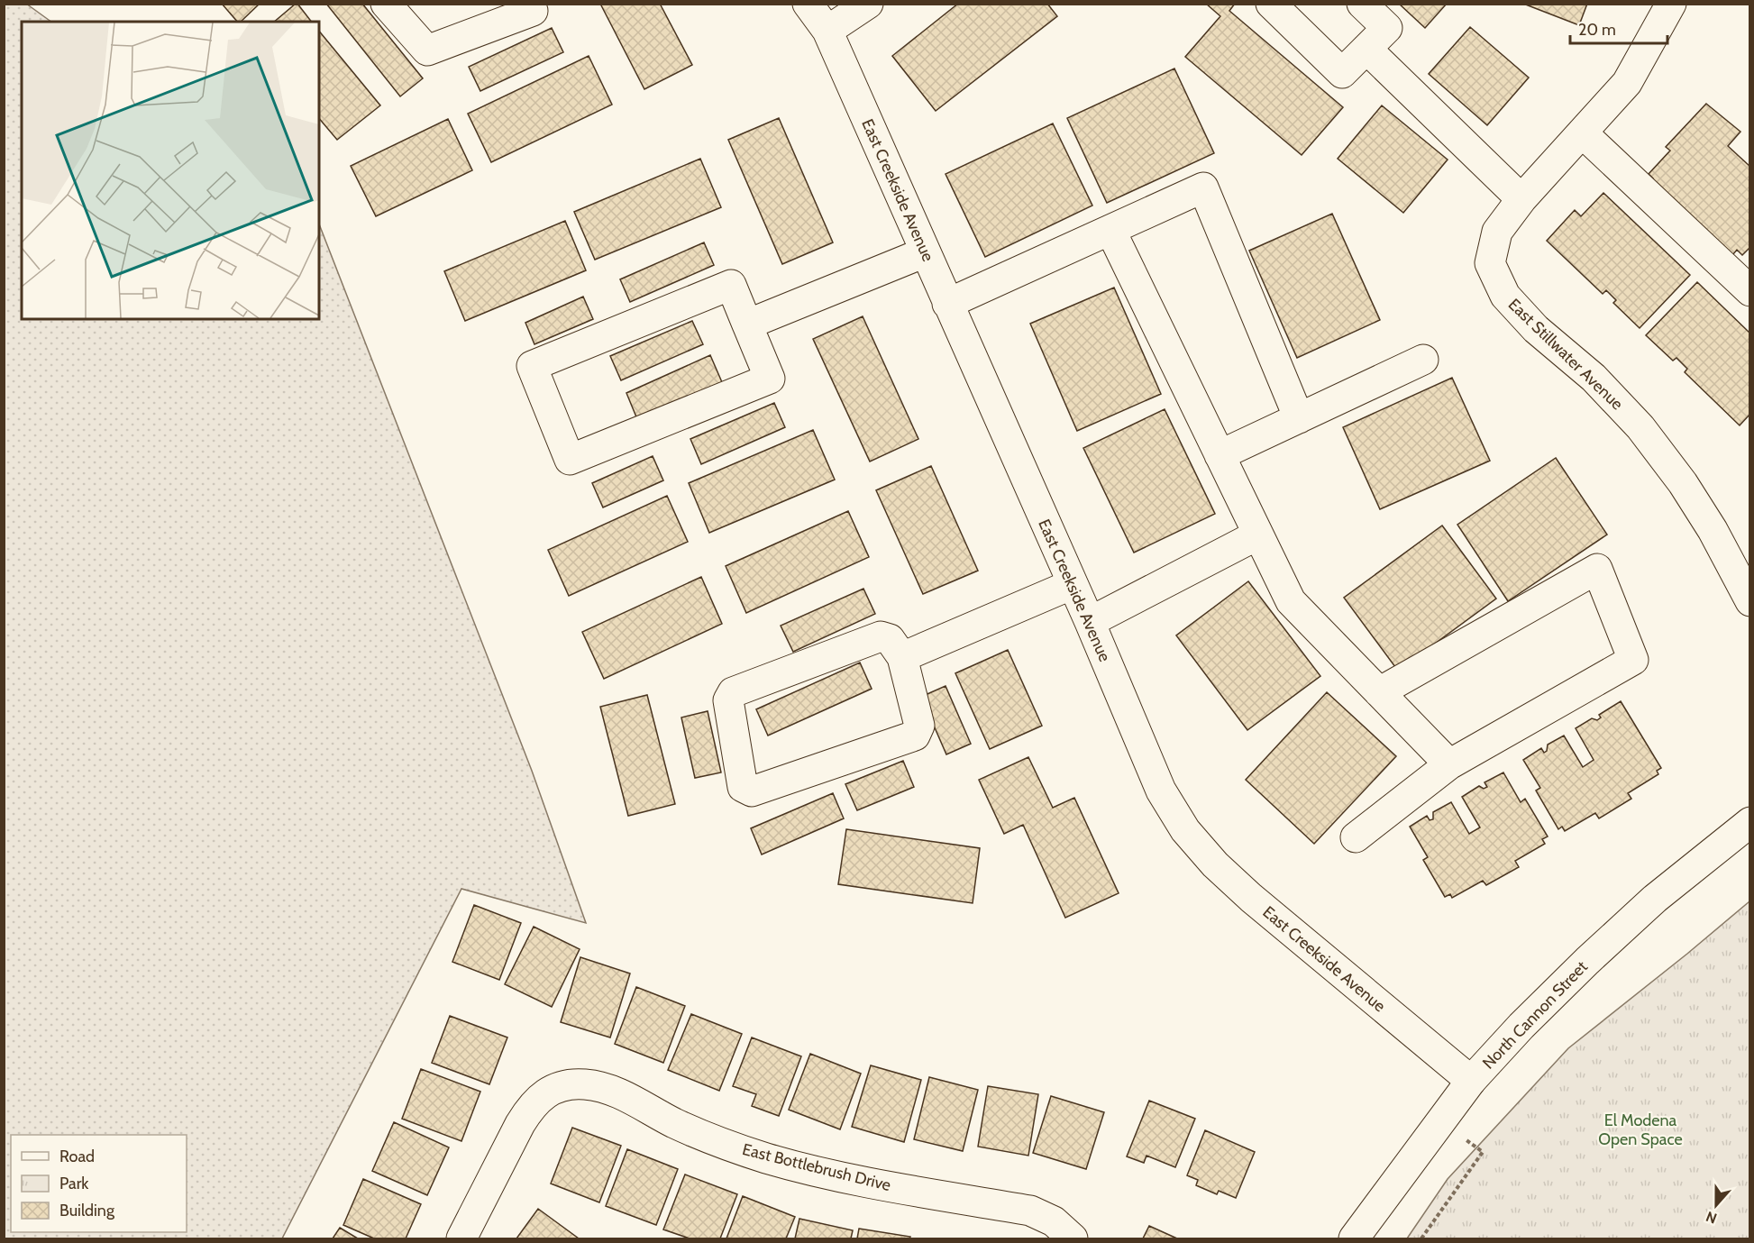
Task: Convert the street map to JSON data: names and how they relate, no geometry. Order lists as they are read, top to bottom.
{
  "streets": {
    "street": [
      "East Creekside Avenue",
      "East Stillwater Avenue",
      "North Cannon Street",
      "East Bottlebrush Drive"
    ]
  },
  "crossings": [
    ["East Creekside Avenue", "North Cannon Street"]
  ],
  "parks": ["El Modena Open Space"],
  "legend": ["Road", "Park", "Building"],
  "scale_bar": "20 m",
  "north": "bottom"
}
